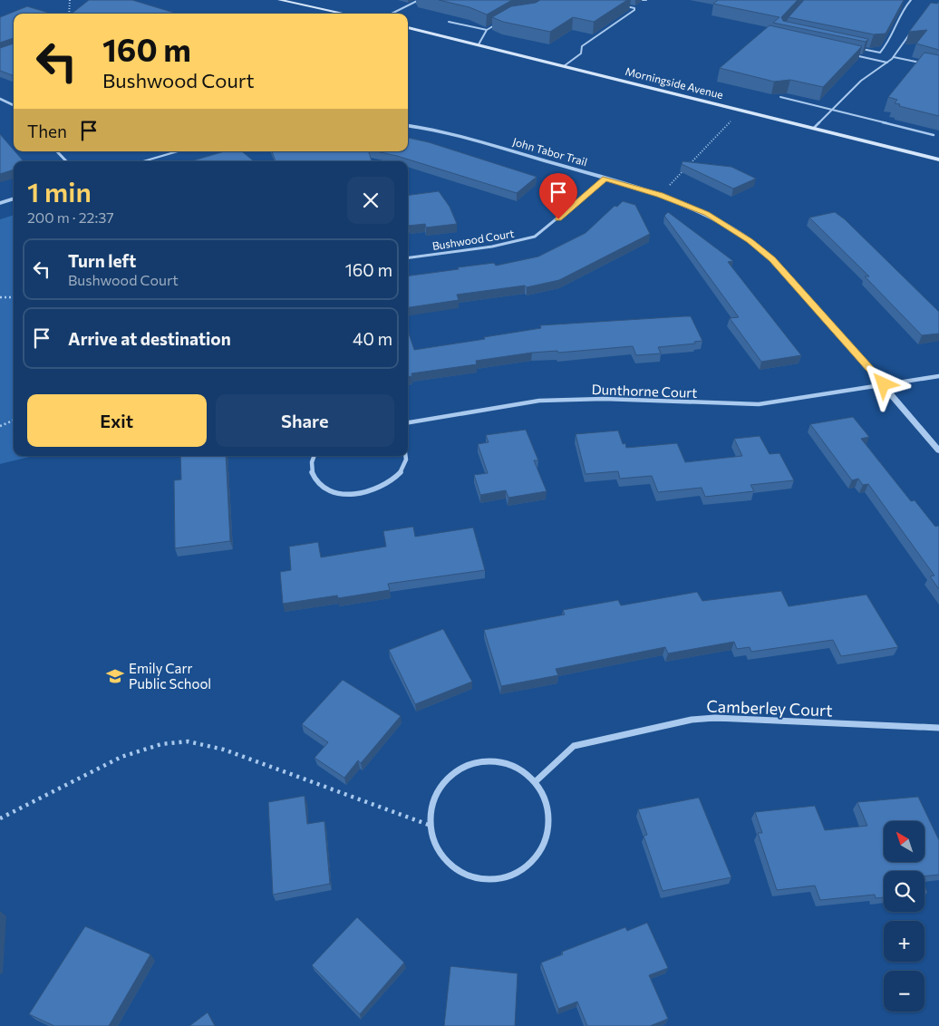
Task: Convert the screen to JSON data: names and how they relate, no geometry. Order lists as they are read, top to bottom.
{
  "streets": {
    "main road": ["Morningside Avenue"],
    "street": [
      "John Tabor Trail",
      "Bushwood Court",
      "Dunthorne Court",
      "Camberley Court"
    ]
  },
  "crossings": [
    ["John Tabor Trail", "Bushwood Court"],
    ["John Tabor Trail", "Dunthorne Court"]
  ],
  "places": {
    "school or university": ["Emily Carr Public School"]
  },
  "north": "top left",
  "page": {
    "turn": ["160 m", "Bushwood Court"],
    "then": "Then",
    "heading": ["1 min", "200 m · 22:37"],
    "list": [
      {
        "name": "Turn left",
        "note": "Bushwood Court",
        "value": "160 m"
      },
      {
        "name": "Arrive at destination",
        "value": "40 m"
      }
    ],
    "buttons": ["Exit", "Share"],
    "map_buttons": ["+", "−"]
  }
}
